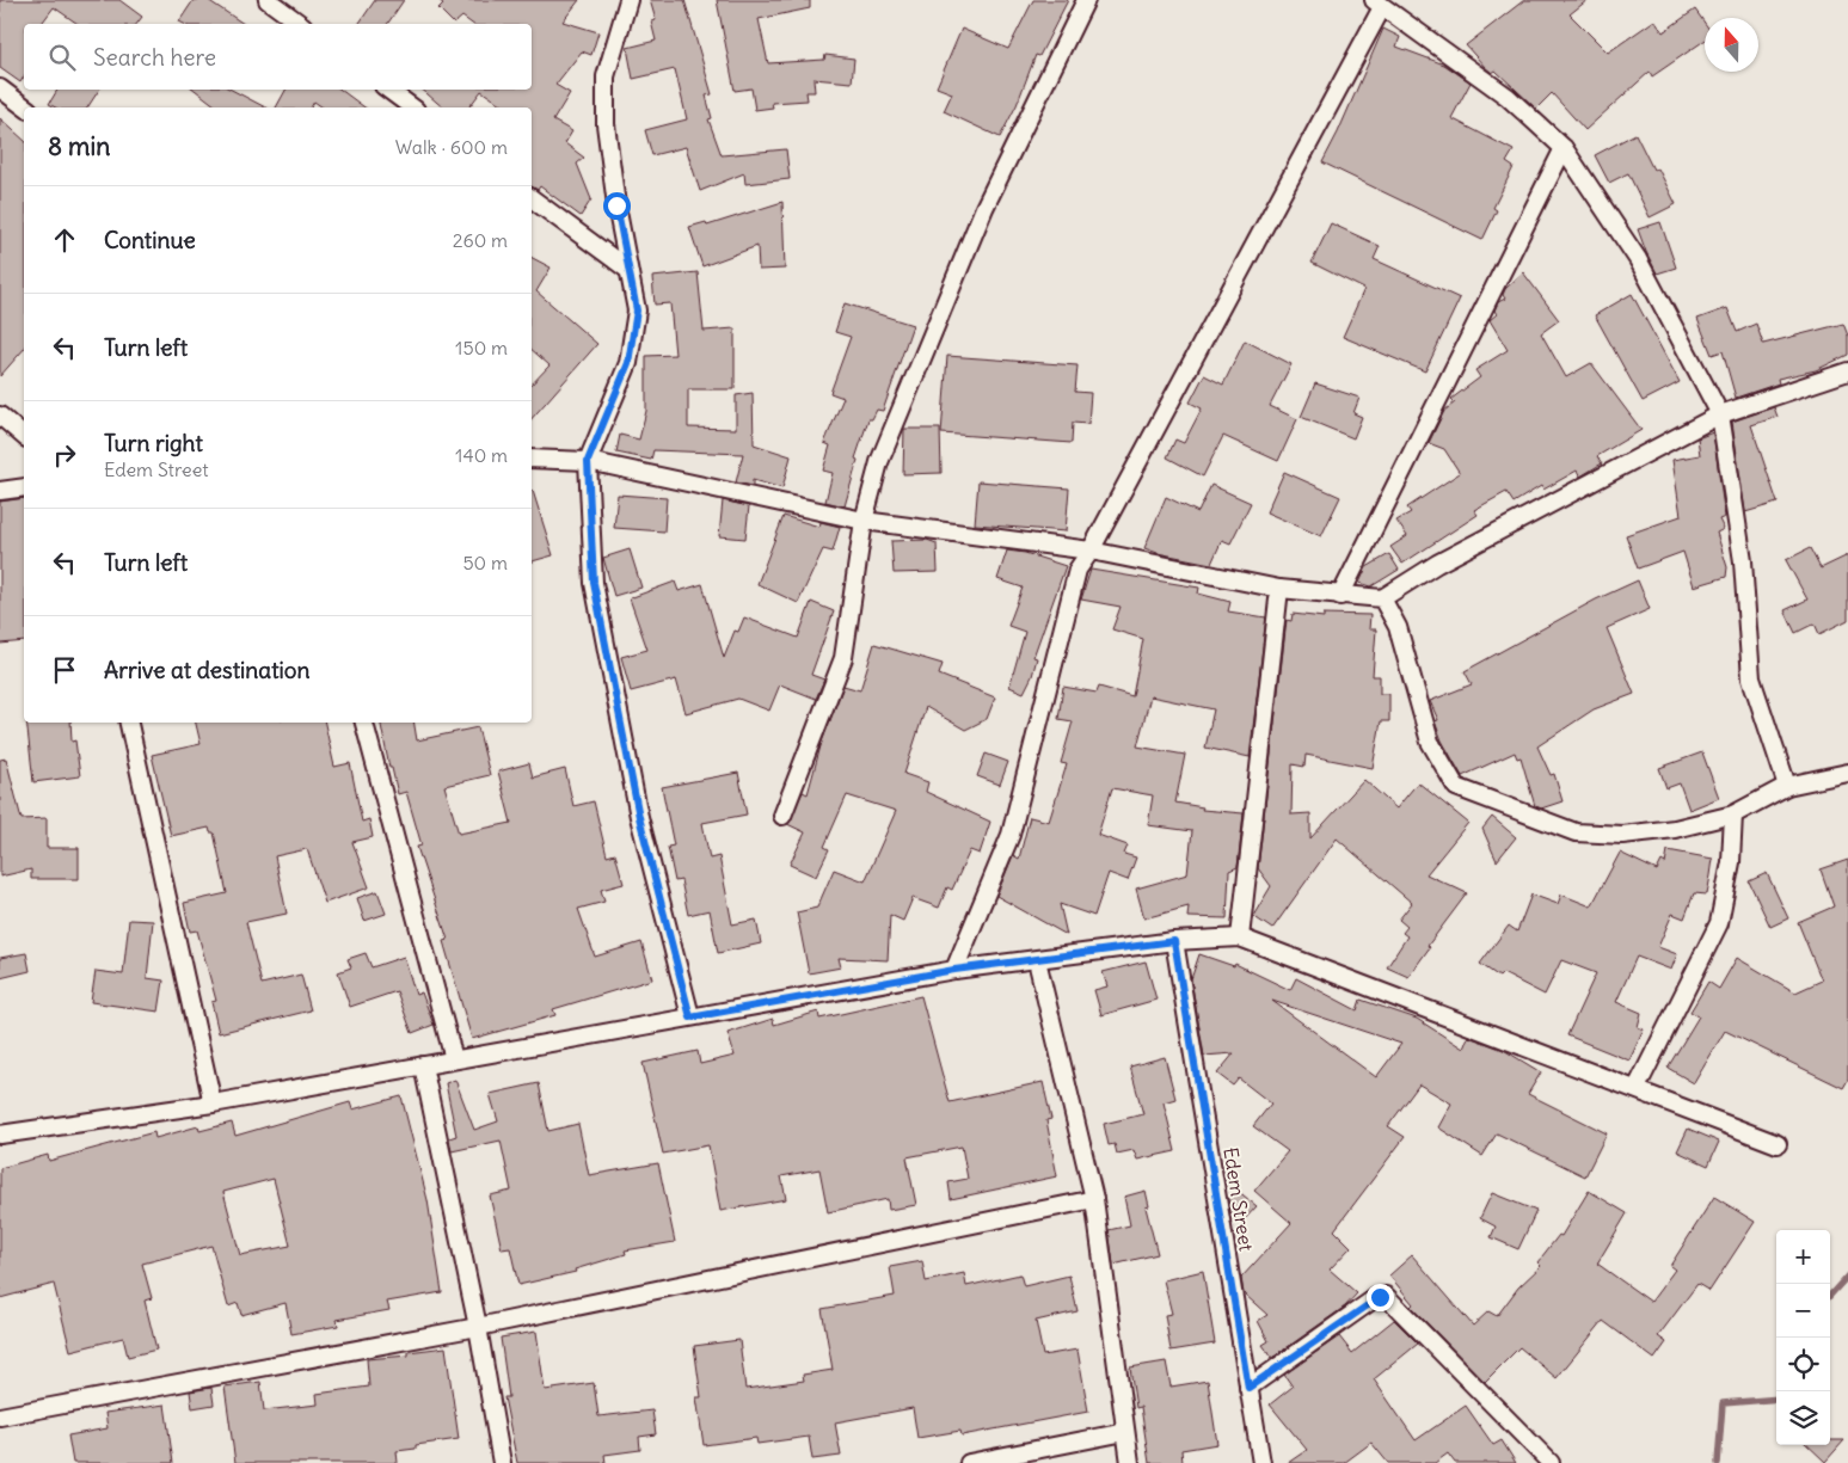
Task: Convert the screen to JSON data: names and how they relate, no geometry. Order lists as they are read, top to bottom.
{
  "streets": {
    "street": ["Edem Street"]
  },
  "north": "top",
  "page": {
    "search": "Search here",
    "heading": ["8 min", "Walk · 600 m"],
    "list": [
      ["Continue", "260 m"],
      ["Turn left", "150 m"],
      ["Turn right", "Edem Street", "140 m"],
      ["Turn left", "50 m"],
      "Arrive at destination"
    ],
    "map_buttons": ["+", "−"]
  }
}
